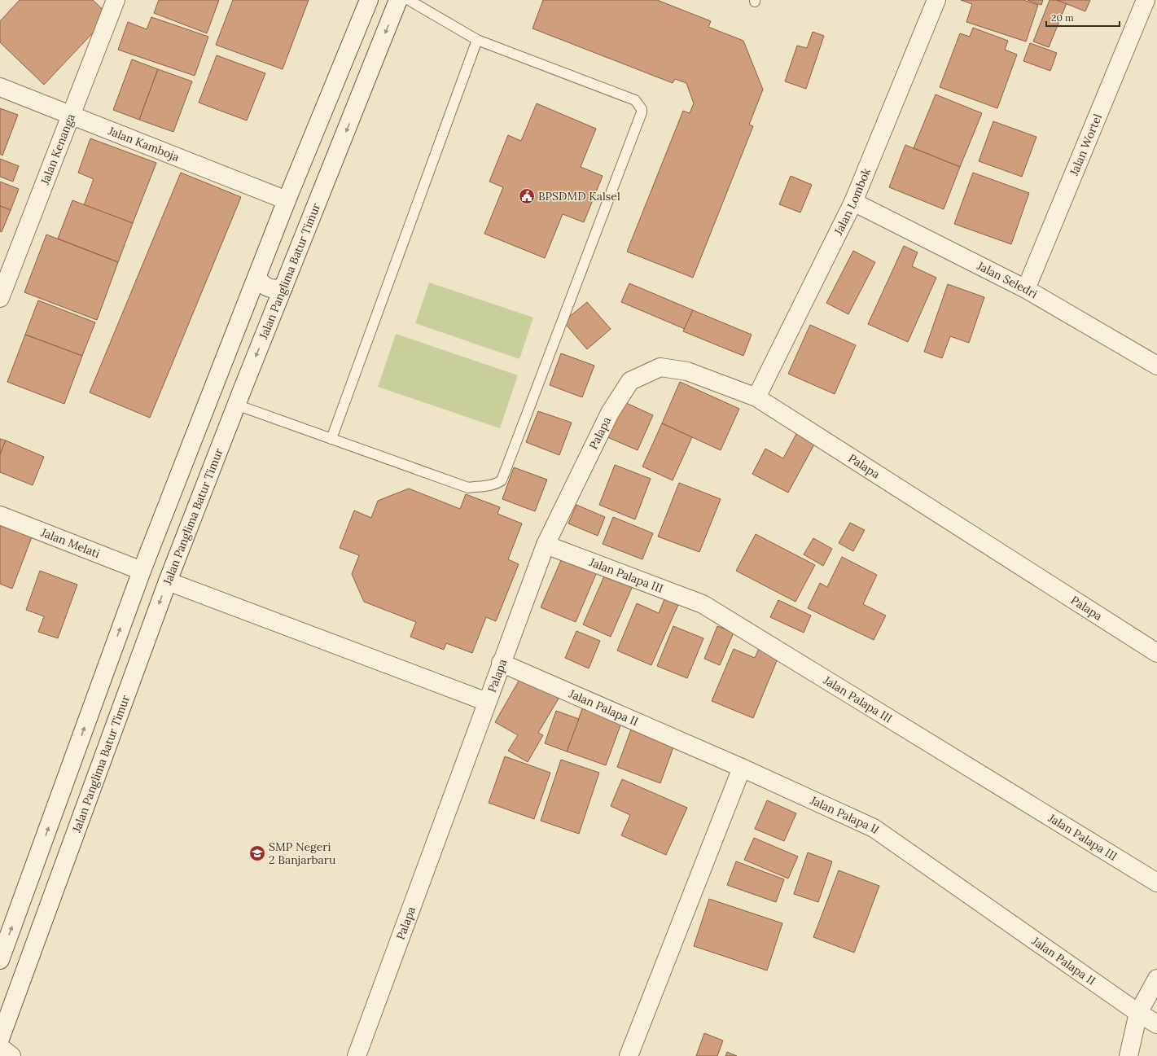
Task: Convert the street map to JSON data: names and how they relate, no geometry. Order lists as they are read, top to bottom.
{
  "streets": {
    "street": [
      "Jalan Kamboja",
      "Jalan Wortel",
      "Jalan Kenanga",
      "Jalan Lombok",
      "Jalan Panglima Batur Timur",
      "Jalan Seledri",
      "Palapa",
      "Jalan Melati",
      "Jalan Palapa III",
      "Jalan Palapa II"
    ]
  },
  "crossings": [
    ["Jalan Kamboja", "Jalan Kenanga"],
    ["Jalan Wortel", "Jalan Seledri"],
    ["Jalan Lombok", "Jalan Seledri"],
    ["Jalan Lombok", "Palapa"],
    ["Palapa", "Jalan Palapa III"],
    ["Palapa", "Jalan Palapa II"]
  ],
  "places": {
    "public building": ["BPSDMD Kalsel"],
    "school or university": ["SMP Negeri 2 Banjarbaru"]
  },
  "scale_bar": "20 m"
}
